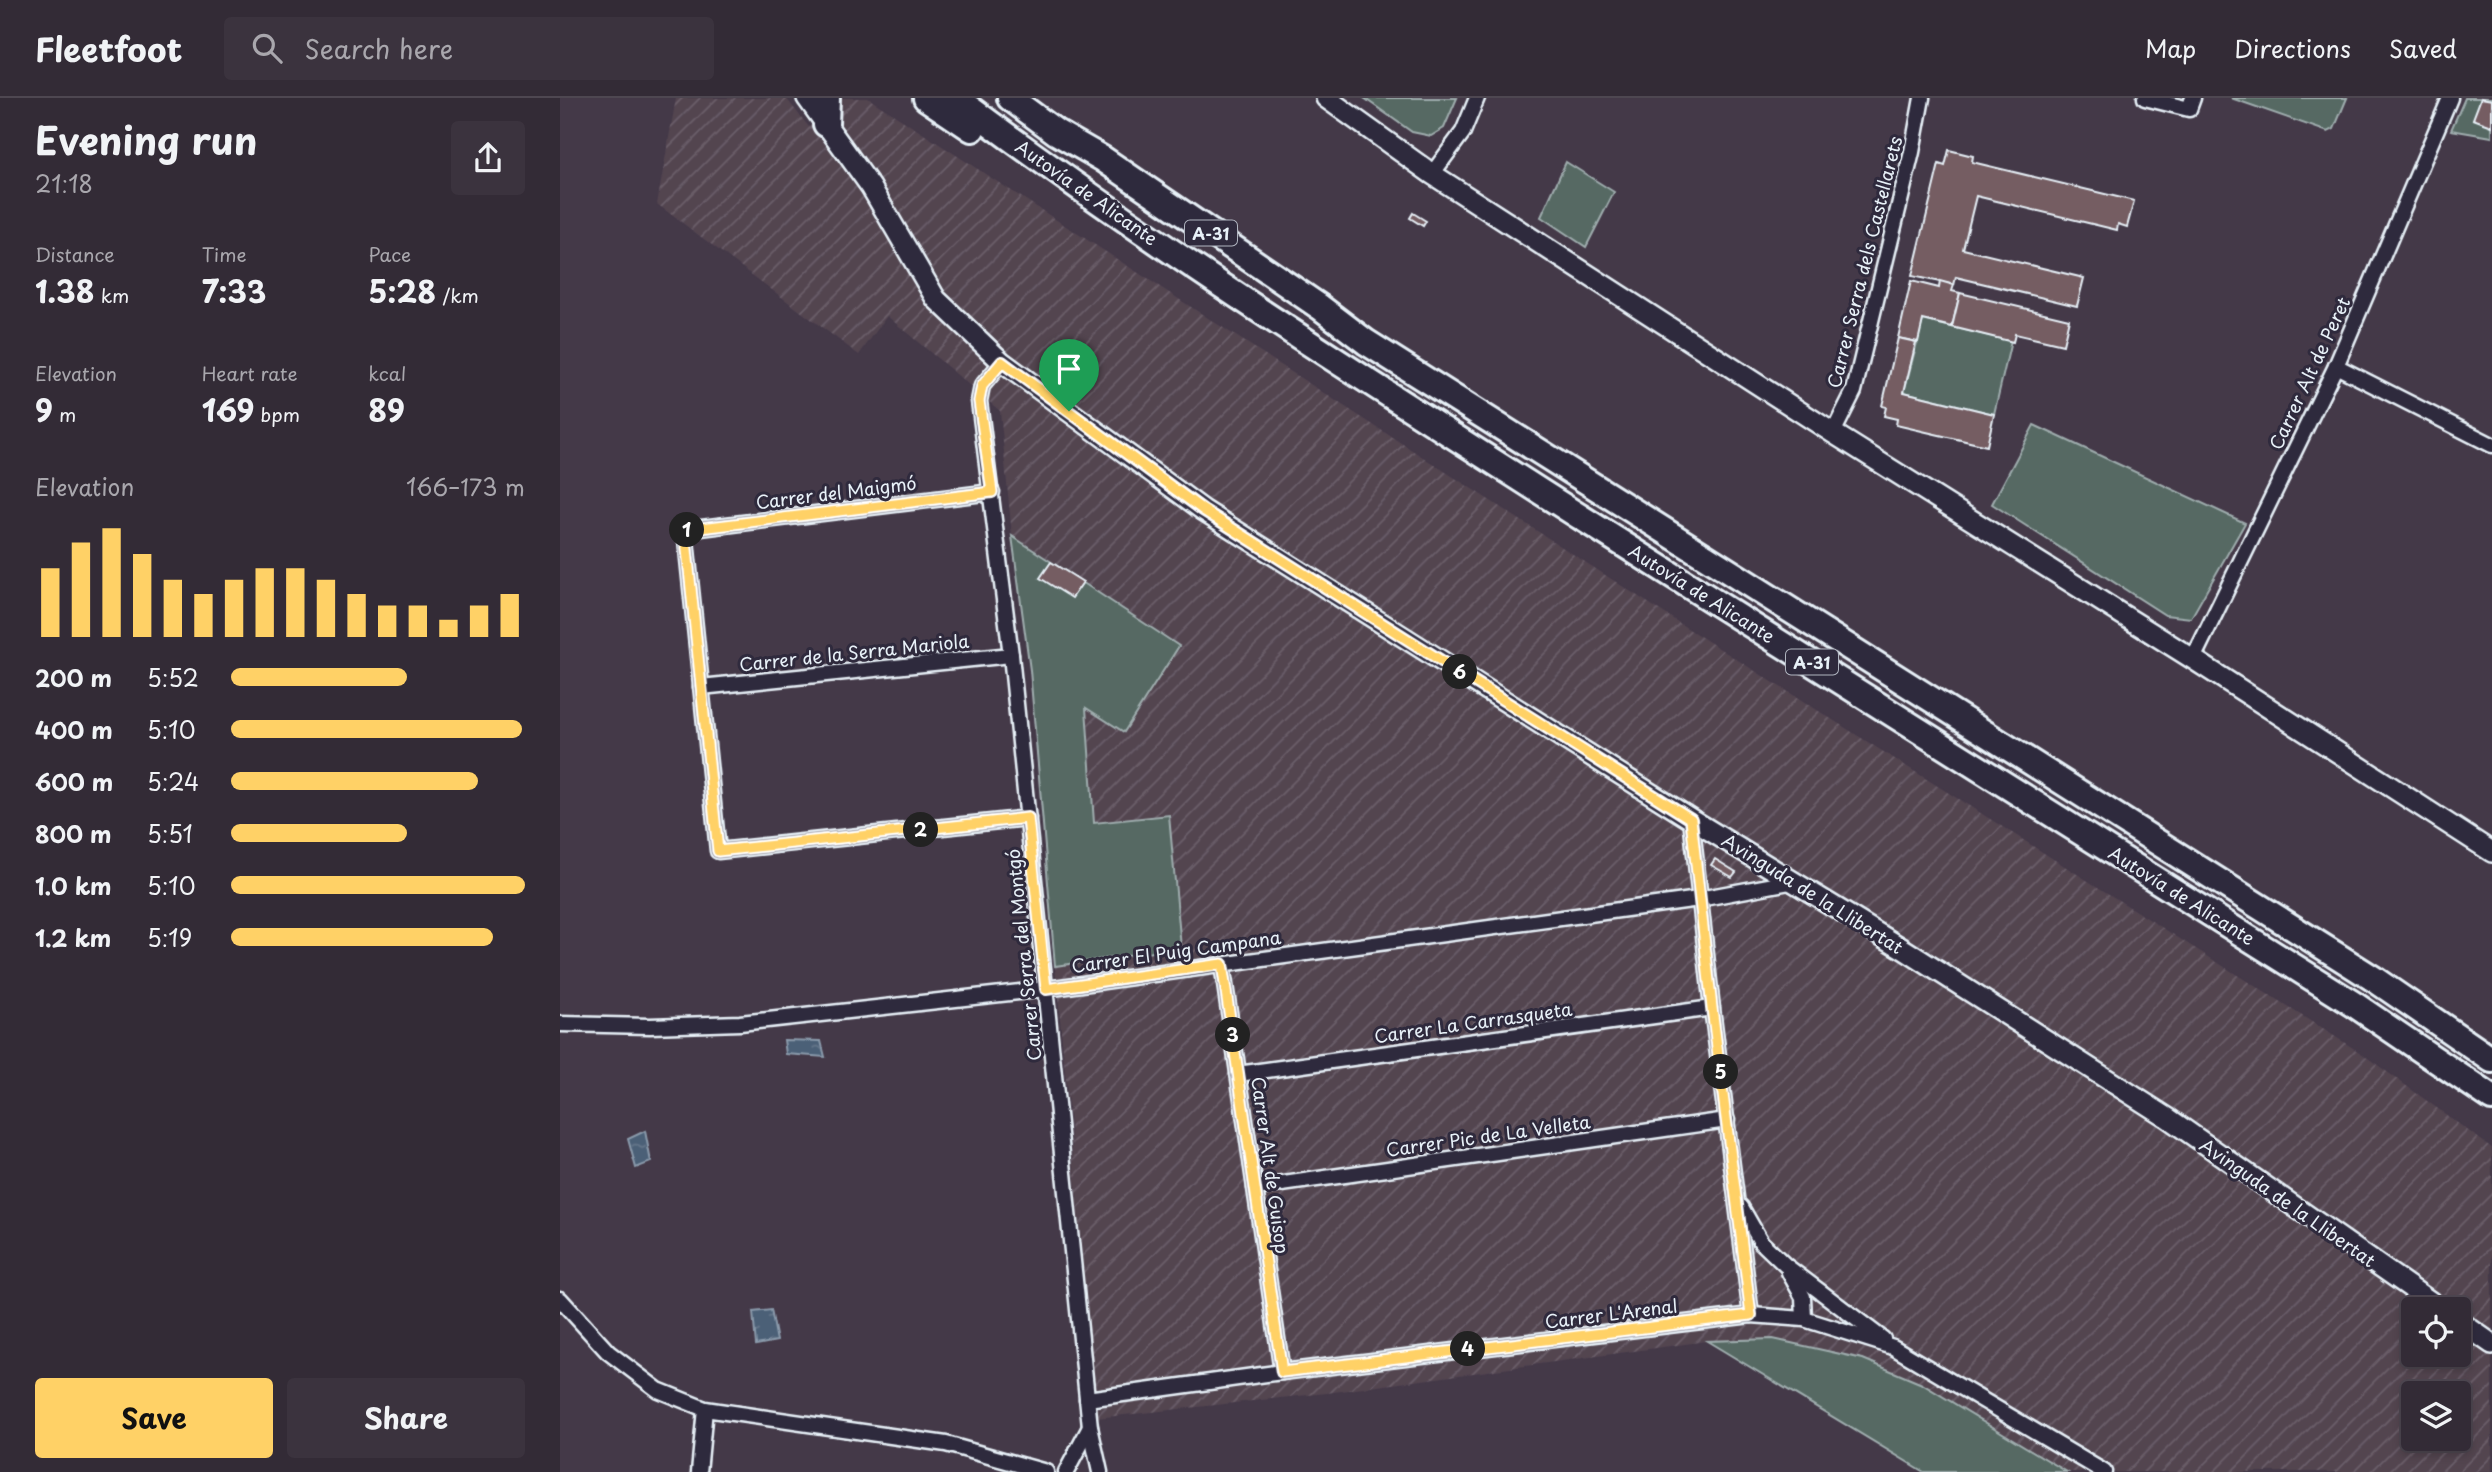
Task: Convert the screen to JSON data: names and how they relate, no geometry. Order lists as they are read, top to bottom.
{
  "streets": {
    "highway": ["Autovía de Alicante", "A-31"],
    "street": [
      "Carrer Serra dels Castellarets",
      "Carrer Alt de Peret",
      "Carrer del Maigmó",
      "Carrer de la Serra Mariola",
      "Avinguda de la Llibertat",
      "Carrer El Puig Campana",
      "Carrer Serra del Montgó",
      "Carrer La Carrasqueta",
      "Carrer Pic de La Velleta",
      "Carrer Alt de Guisop",
      "Carrer L'Arenal"
    ]
  },
  "crossings": [
    ["Carrer del Maigmó", "Carrer de la Serra Mariola"],
    ["Carrer del Maigmó", "Carrer Serra del Montgó"],
    ["Carrer de la Serra Mariola", "Carrer Serra del Montgó"],
    ["Avinguda de la Llibertat", "Carrer El Puig Campana"],
    ["Avinguda de la Llibertat", "Carrer Serra del Montgó"],
    ["Carrer El Puig Campana", "Carrer Serra del Montgó"],
    ["Carrer El Puig Campana", "Carrer Alt de Guisop"],
    ["Carrer Serra del Montgó", "Carrer L'Arenal"],
    ["Carrer La Carrasqueta", "Carrer Alt de Guisop"],
    ["Carrer Pic de La Velleta", "Carrer Alt de Guisop"],
    ["Carrer Alt de Guisop", "Carrer L'Arenal"]
  ],
  "page": {
    "header": "Fleetfoot",
    "search": "Search here",
    "nav": ["Map", "Directions", "Saved"],
    "heading": ["Evening run", "21:18"],
    "stats": [
      ["Distance", "1.38 km"],
      ["Time", "7:33"],
      ["Pace", "5:28 /km"],
      ["Elevation", "9 m"],
      ["Heart rate", "169 bpm"],
      ["kcal", "89"]
    ],
    "chart": ["Elevation", "166–173 m"],
    "pins": [
      "1",
      "6",
      "2",
      "3",
      "5",
      "4"
    ],
    "list": [
      {
        "name": "200 m",
        "note": "5:52"
      },
      {
        "name": "400 m",
        "note": "5:10"
      },
      {
        "name": "600 m",
        "note": "5:24"
      },
      {
        "name": "800 m",
        "note": "5:51"
      },
      {
        "name": "1.0 km",
        "note": "5:10"
      },
      {
        "name": "1.2 km",
        "note": "5:19"
      }
    ],
    "buttons": ["Save", "Share"]
  }
}
